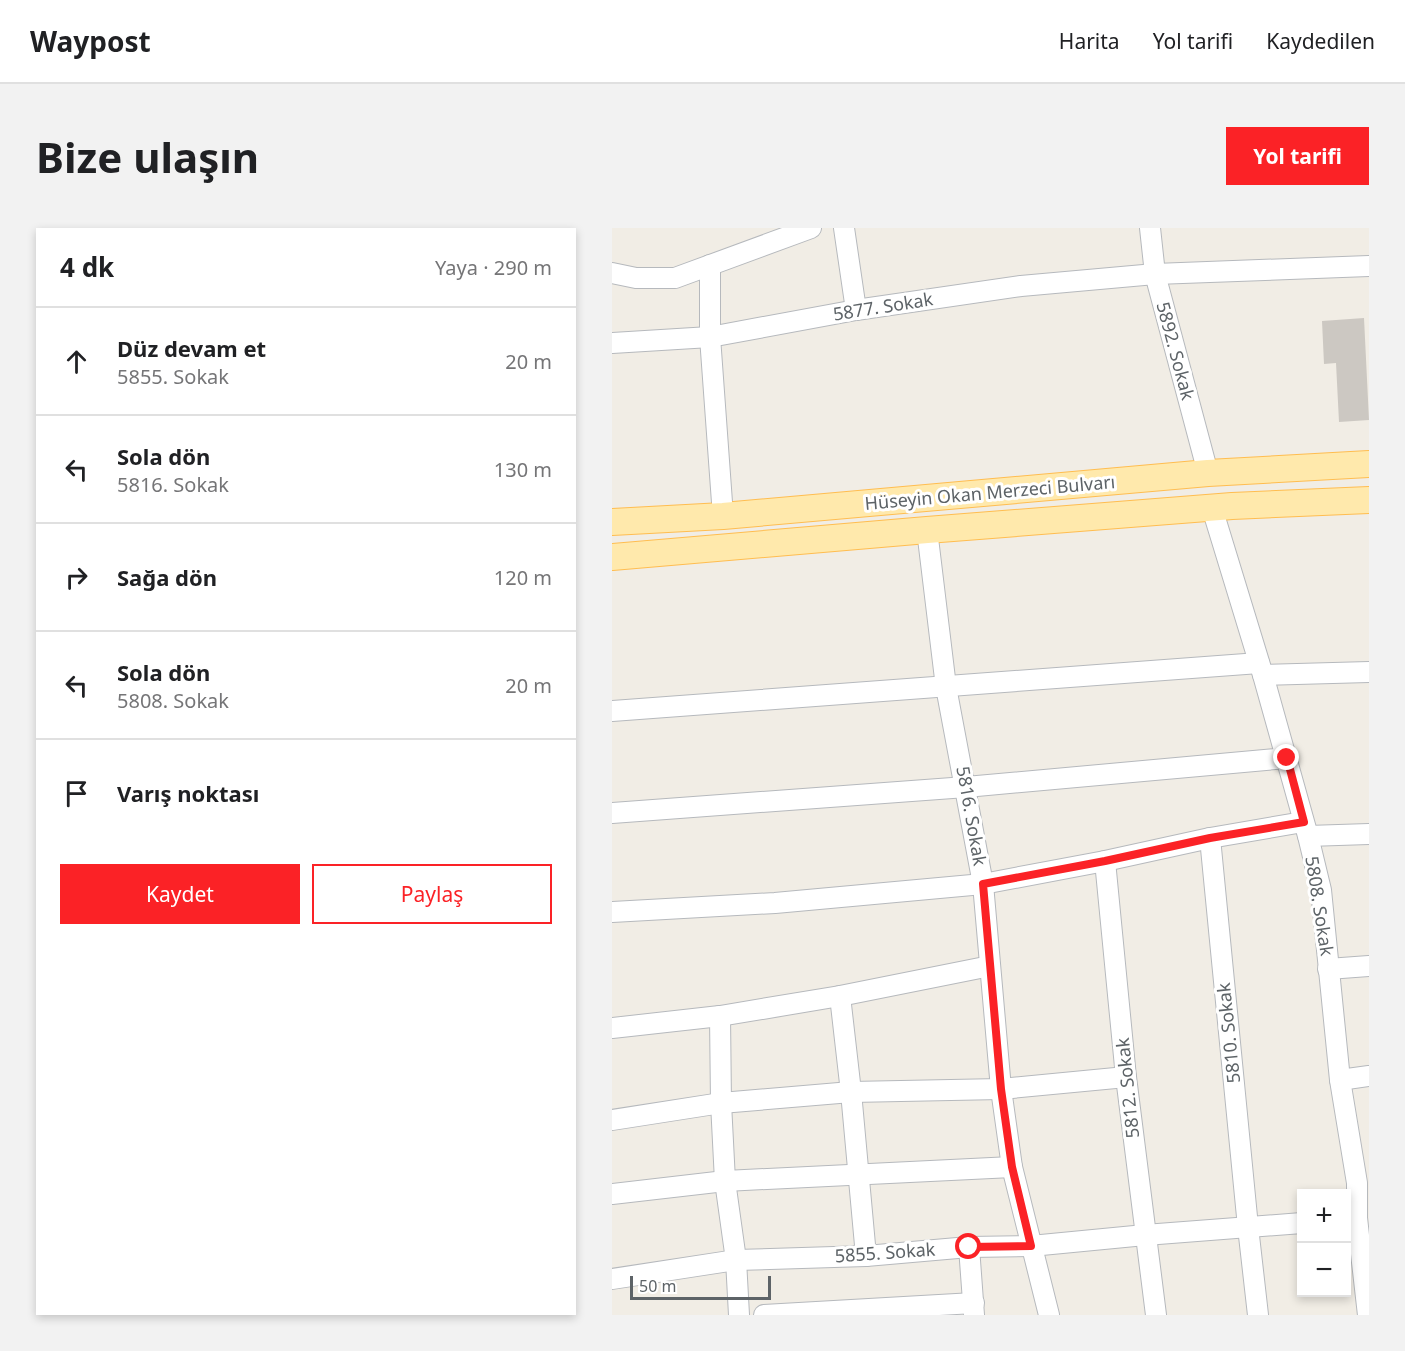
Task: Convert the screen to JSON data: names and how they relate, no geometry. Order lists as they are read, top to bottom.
{
  "streets": {
    "main road": ["Hüseyin Okan Merzeci Bulvarı"],
    "street": [
      "5877. Sokak",
      "5892. Sokak",
      "5816. Sokak",
      "5808. Sokak",
      "5810. Sokak",
      "5812. Sokak",
      "5855. Sokak"
    ]
  },
  "crossings": [
    ["5877. Sokak", "5892. Sokak"],
    ["5892. Sokak", "Hüseyin Okan Merzeci Bulvarı"],
    ["Hüseyin Okan Merzeci Bulvarı", "5816. Sokak"],
    ["Hüseyin Okan Merzeci Bulvarı", "5808. Sokak"],
    ["5816. Sokak", "5855. Sokak"],
    ["5810. Sokak", "5855. Sokak"],
    ["5812. Sokak", "5855. Sokak"]
  ],
  "scale_bar": "50 m",
  "page": {
    "header": "Waypost",
    "nav": ["Harita", "Yol tarifi", "Kaydedilen"],
    "buttons": [
      "Yol tarifi",
      ["Kaydet", "Paylaş"]
    ],
    "title": "Bize ulaşın",
    "heading": ["4 dk", "Yaya · 290 m"],
    "list": [
      ["Düz devam et", "5855. Sokak", "20 m"],
      ["Sola dön", "5816. Sokak", "130 m"],
      ["Sağa dön", "120 m"],
      ["Sola dön", "5808. Sokak", "20 m"],
      "Varış noktası"
    ],
    "map_buttons": ["+", "−"],
    "scale": "50 m"
  }
}
